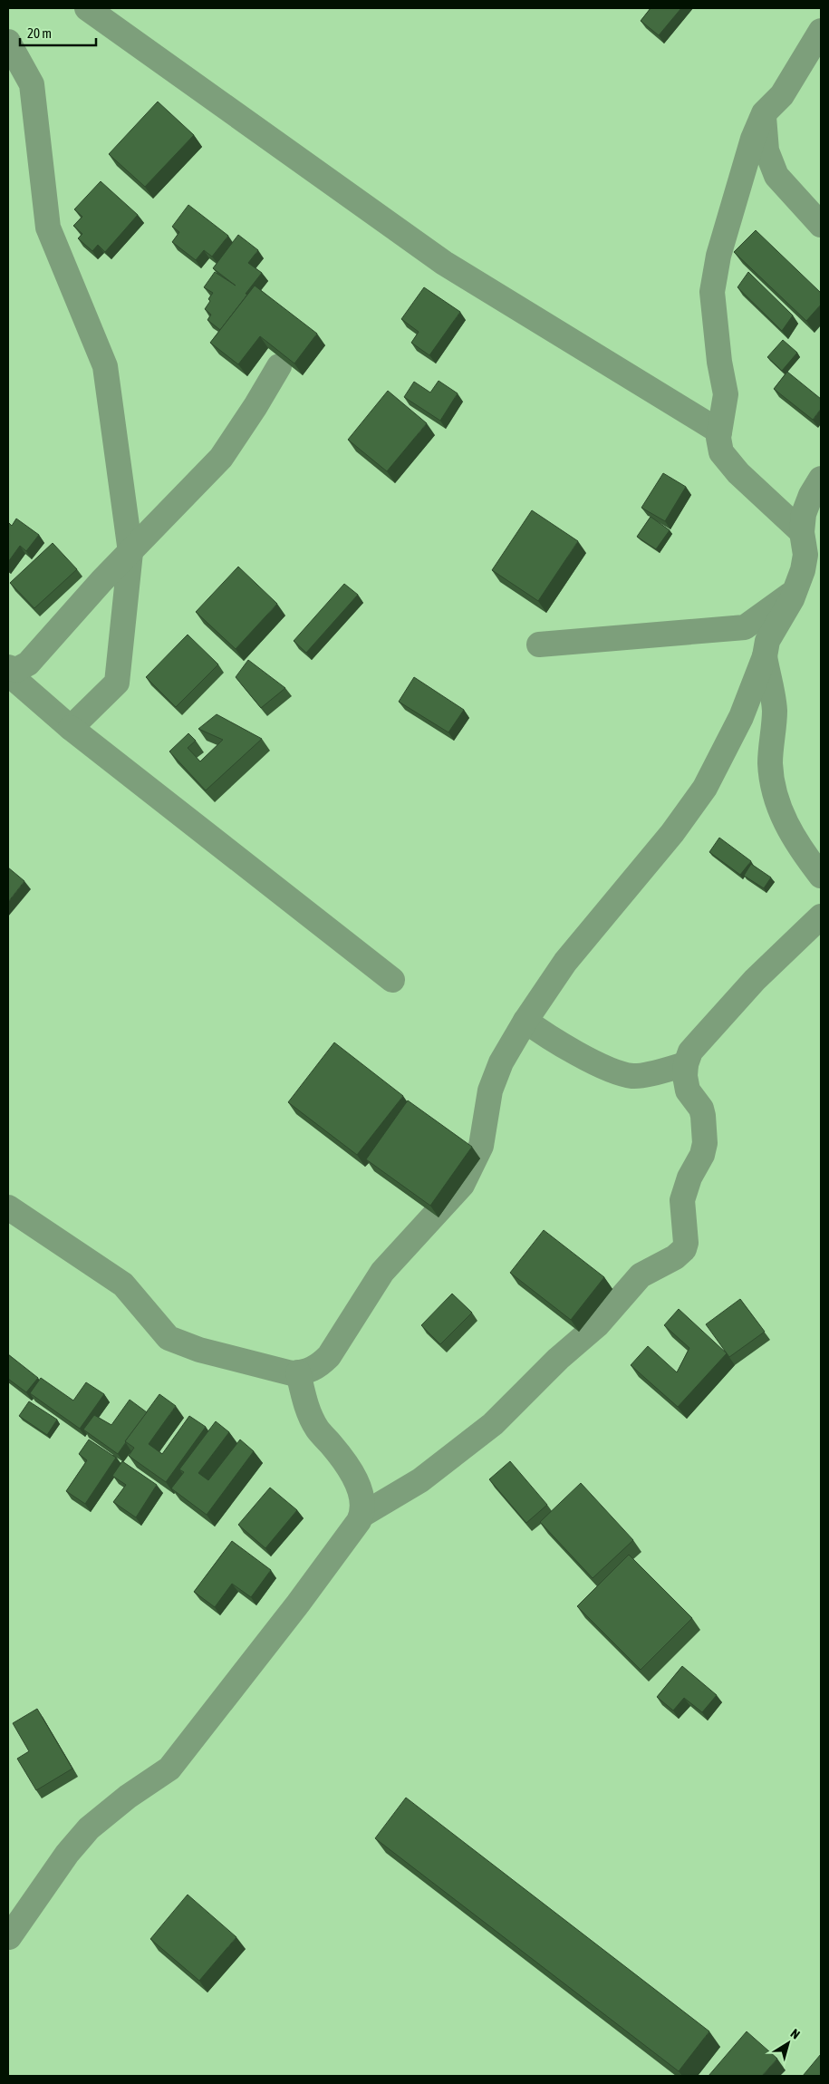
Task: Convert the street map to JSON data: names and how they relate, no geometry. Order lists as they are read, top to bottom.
{
  "scale_bar": "20 m",
  "north": "top right"
}
